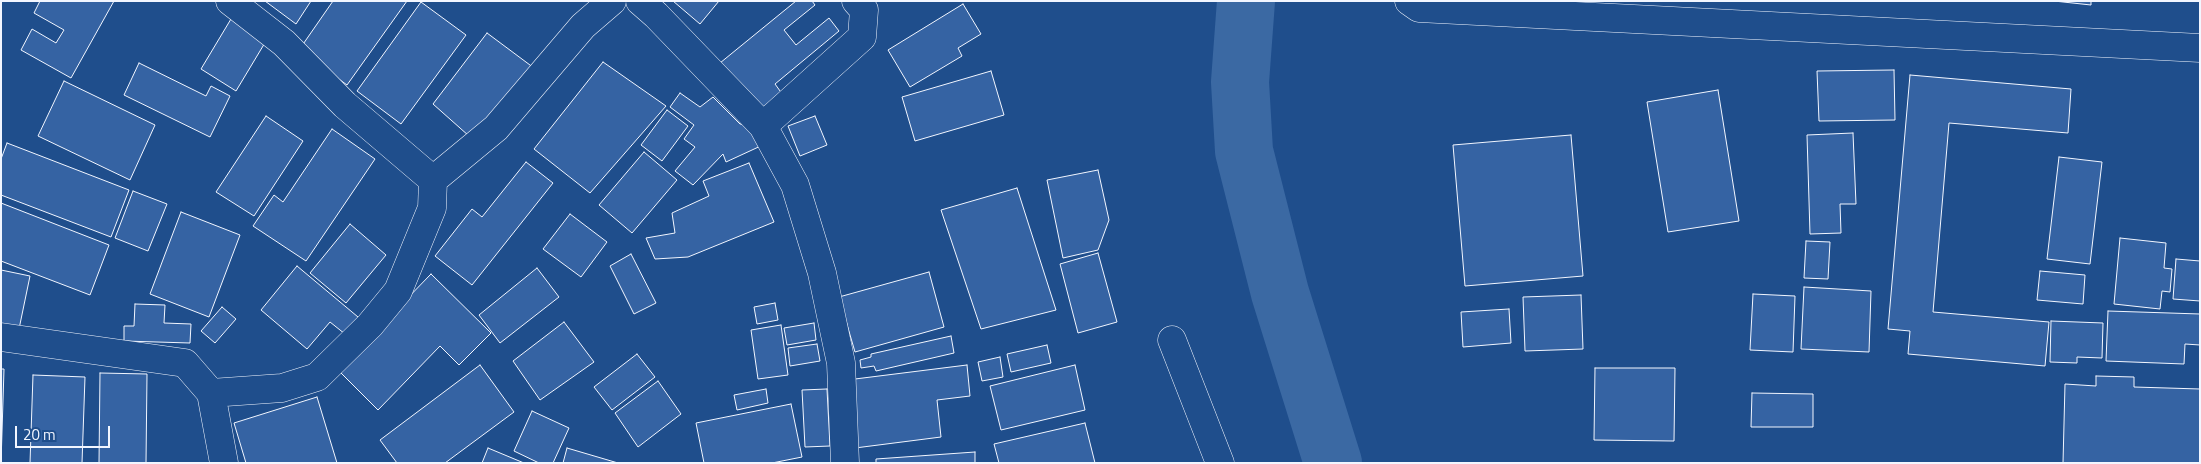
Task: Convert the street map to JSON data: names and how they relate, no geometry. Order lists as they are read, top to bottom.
{
  "scale_bar": "20 m"
}
